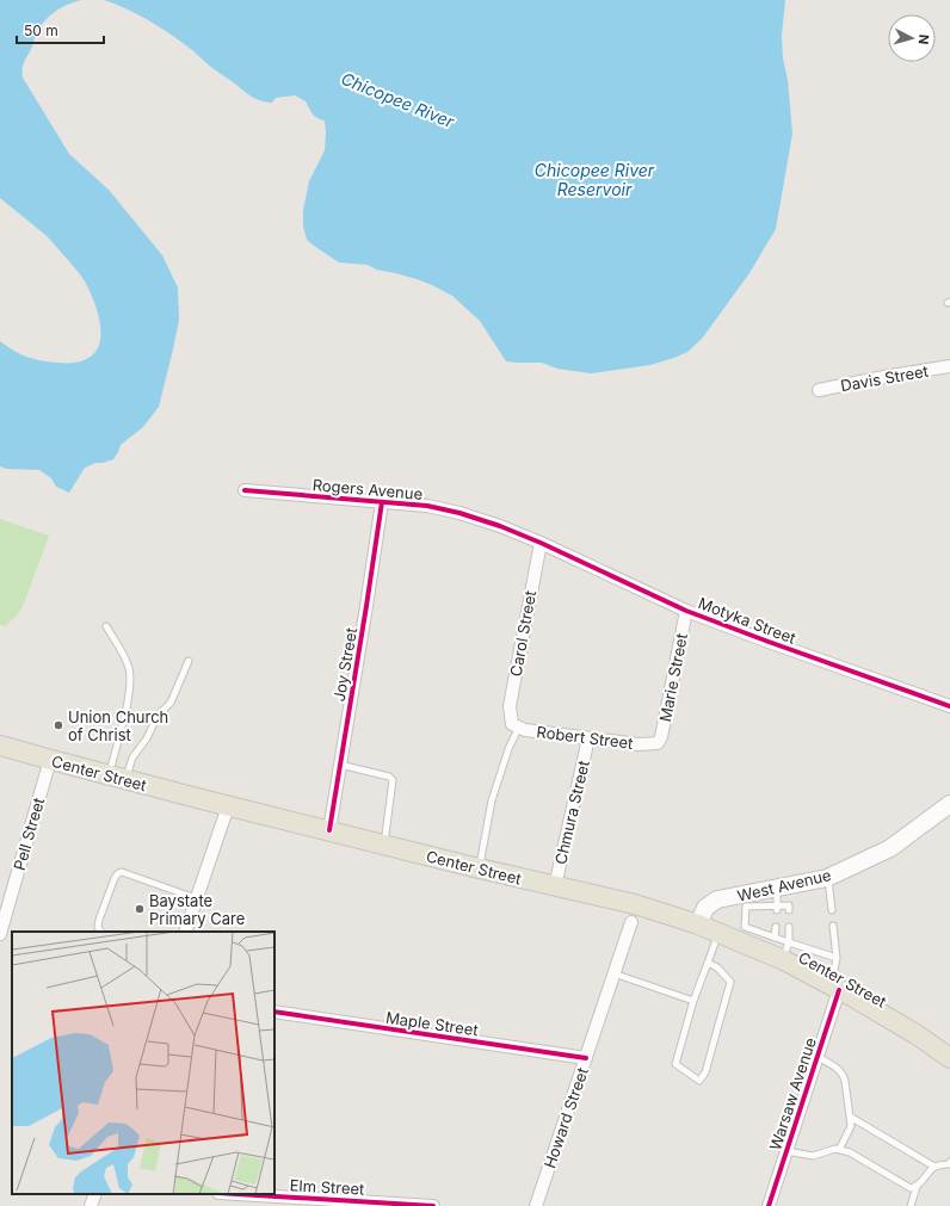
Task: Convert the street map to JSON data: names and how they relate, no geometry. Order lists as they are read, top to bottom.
{
  "streets": {
    "main road": ["Center Street", "West Avenue"],
    "street": [
      "Davis Street",
      "Rogers Avenue",
      "Motyka Street",
      "Carol Street",
      "Joy Street",
      "Marie Street",
      "Robert Street",
      "Chmura Street",
      "Pell Street",
      "Maple Street",
      "Warsaw Avenue",
      "Howard Street",
      "Elm Street"
    ]
  },
  "crossings": [
    ["Rogers Avenue", "Motyka Street"],
    ["Rogers Avenue", "Carol Street"],
    ["Rogers Avenue", "Joy Street"],
    ["Motyka Street", "Carol Street"],
    ["Motyka Street", "Marie Street"],
    ["Carol Street", "Robert Street"],
    ["Joy Street", "Center Street"],
    ["Marie Street", "Robert Street"],
    ["Robert Street", "Chmura Street"],
    ["Center Street", "Chmura Street"],
    ["Center Street", "Pell Street"],
    ["Center Street", "West Avenue"],
    ["Center Street", "Warsaw Avenue"],
    ["Maple Street", "Howard Street"]
  ],
  "water": ["Chicopee River", "Chicopee River Reservoir"],
  "places": ["Union Church of Christ", "Baystate Primary Care"],
  "scale_bar": "50 m",
  "north": "right"
}
